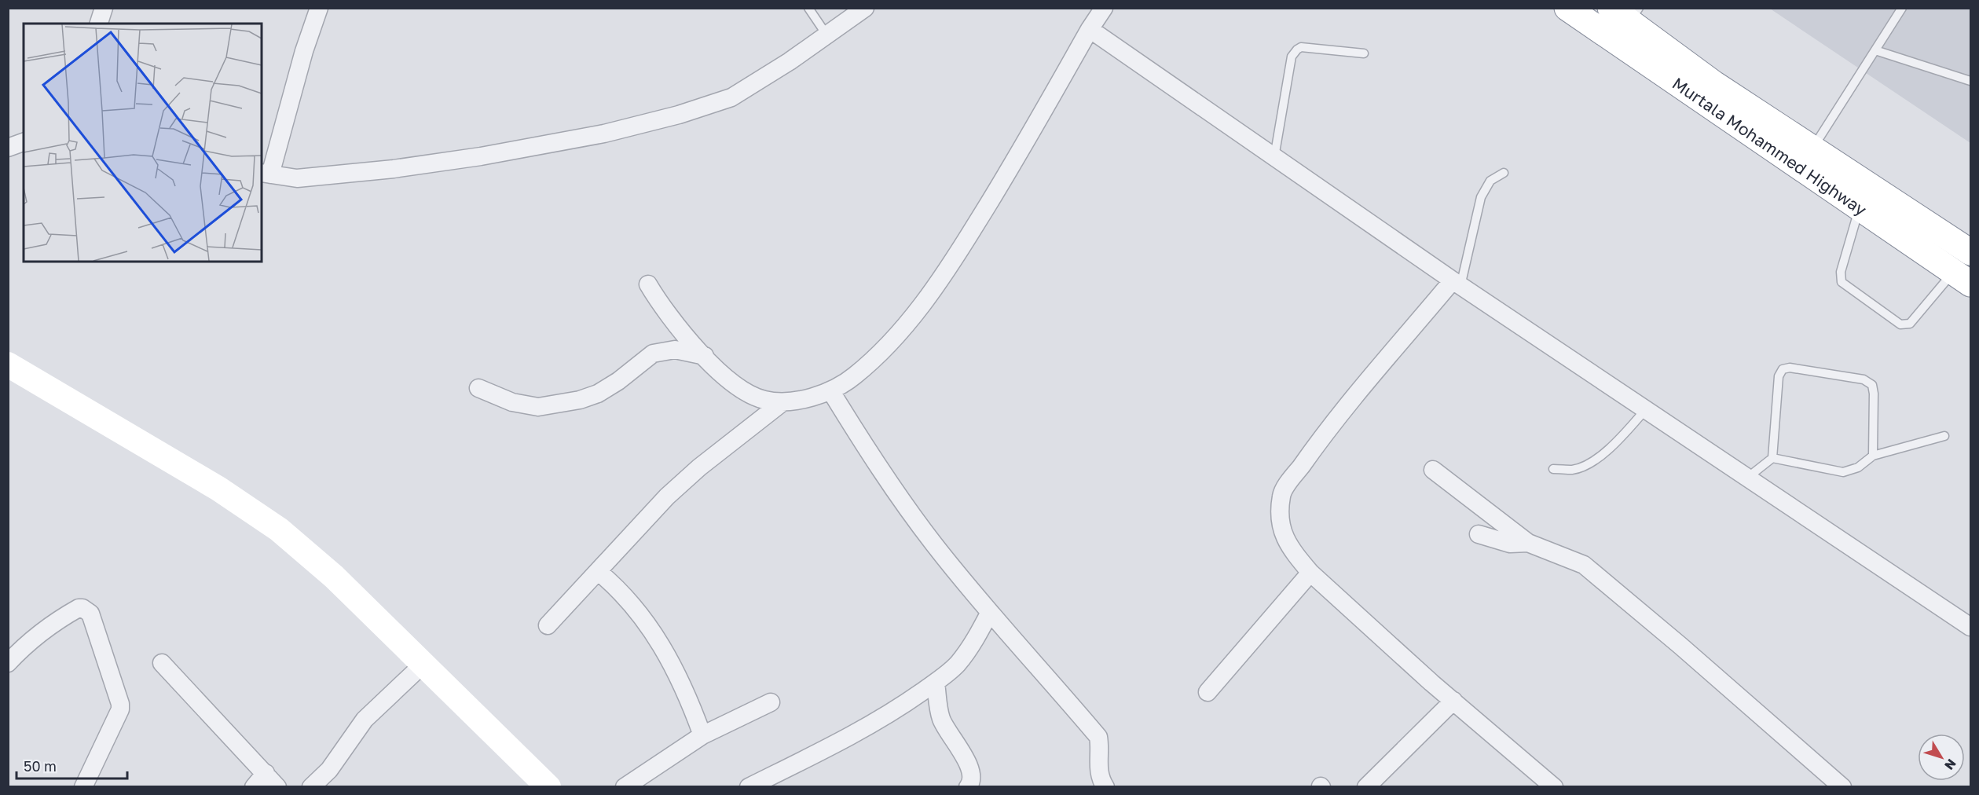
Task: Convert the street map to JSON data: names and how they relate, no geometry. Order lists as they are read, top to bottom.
{
  "streets": {
    "highway": ["Murtala Mohammed Highway"]
  },
  "scale_bar": "50 m",
  "north": "bottom right"
}
